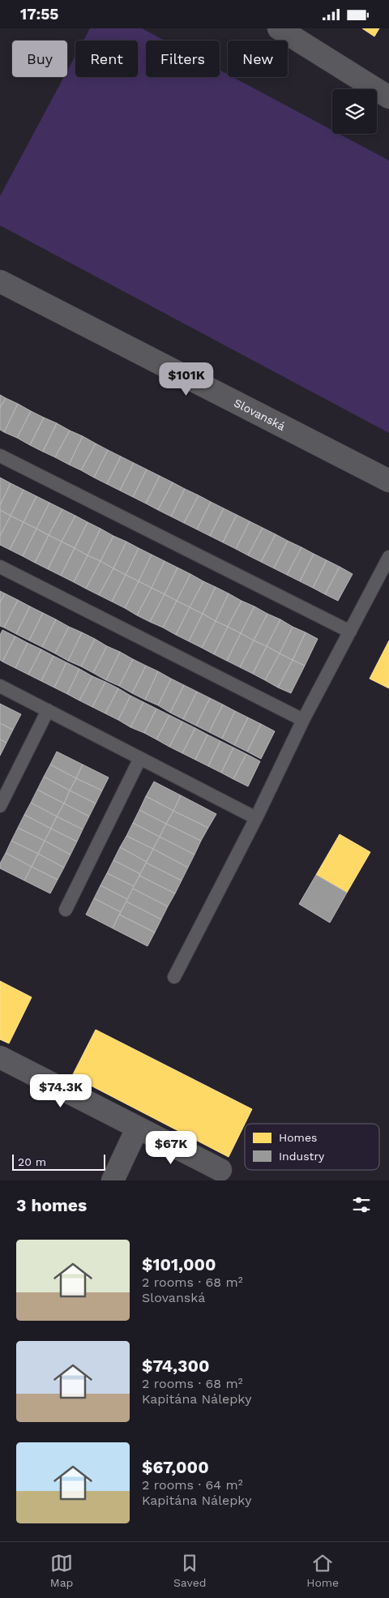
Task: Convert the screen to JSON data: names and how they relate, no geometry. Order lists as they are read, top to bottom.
{
  "streets": {
    "street": ["Slovanská"]
  },
  "legend": ["Homes", "Industry"],
  "scale_bar": "20 m",
  "page": {
    "status": "17:55",
    "chip": [
      "Buy",
      "Rent",
      "Filters",
      "New"
    ],
    "price": ["$101K", "$74.3K", "$67K"],
    "scale": "20 m",
    "heading": "3 homes",
    "list": [
      {
        "name": "$101,000",
        "note": "2 rooms · 68 m² · Slovanská"
      },
      {
        "name": "$74,300",
        "note": "2 rooms · 68 m² · Kapitána Nálepky"
      },
      {
        "name": "$67,000",
        "note": "2 rooms · 64 m² · Kapitána Nálepky"
      }
    ],
    "tabs": ["Map", "Saved", "Home"]
  }
}
